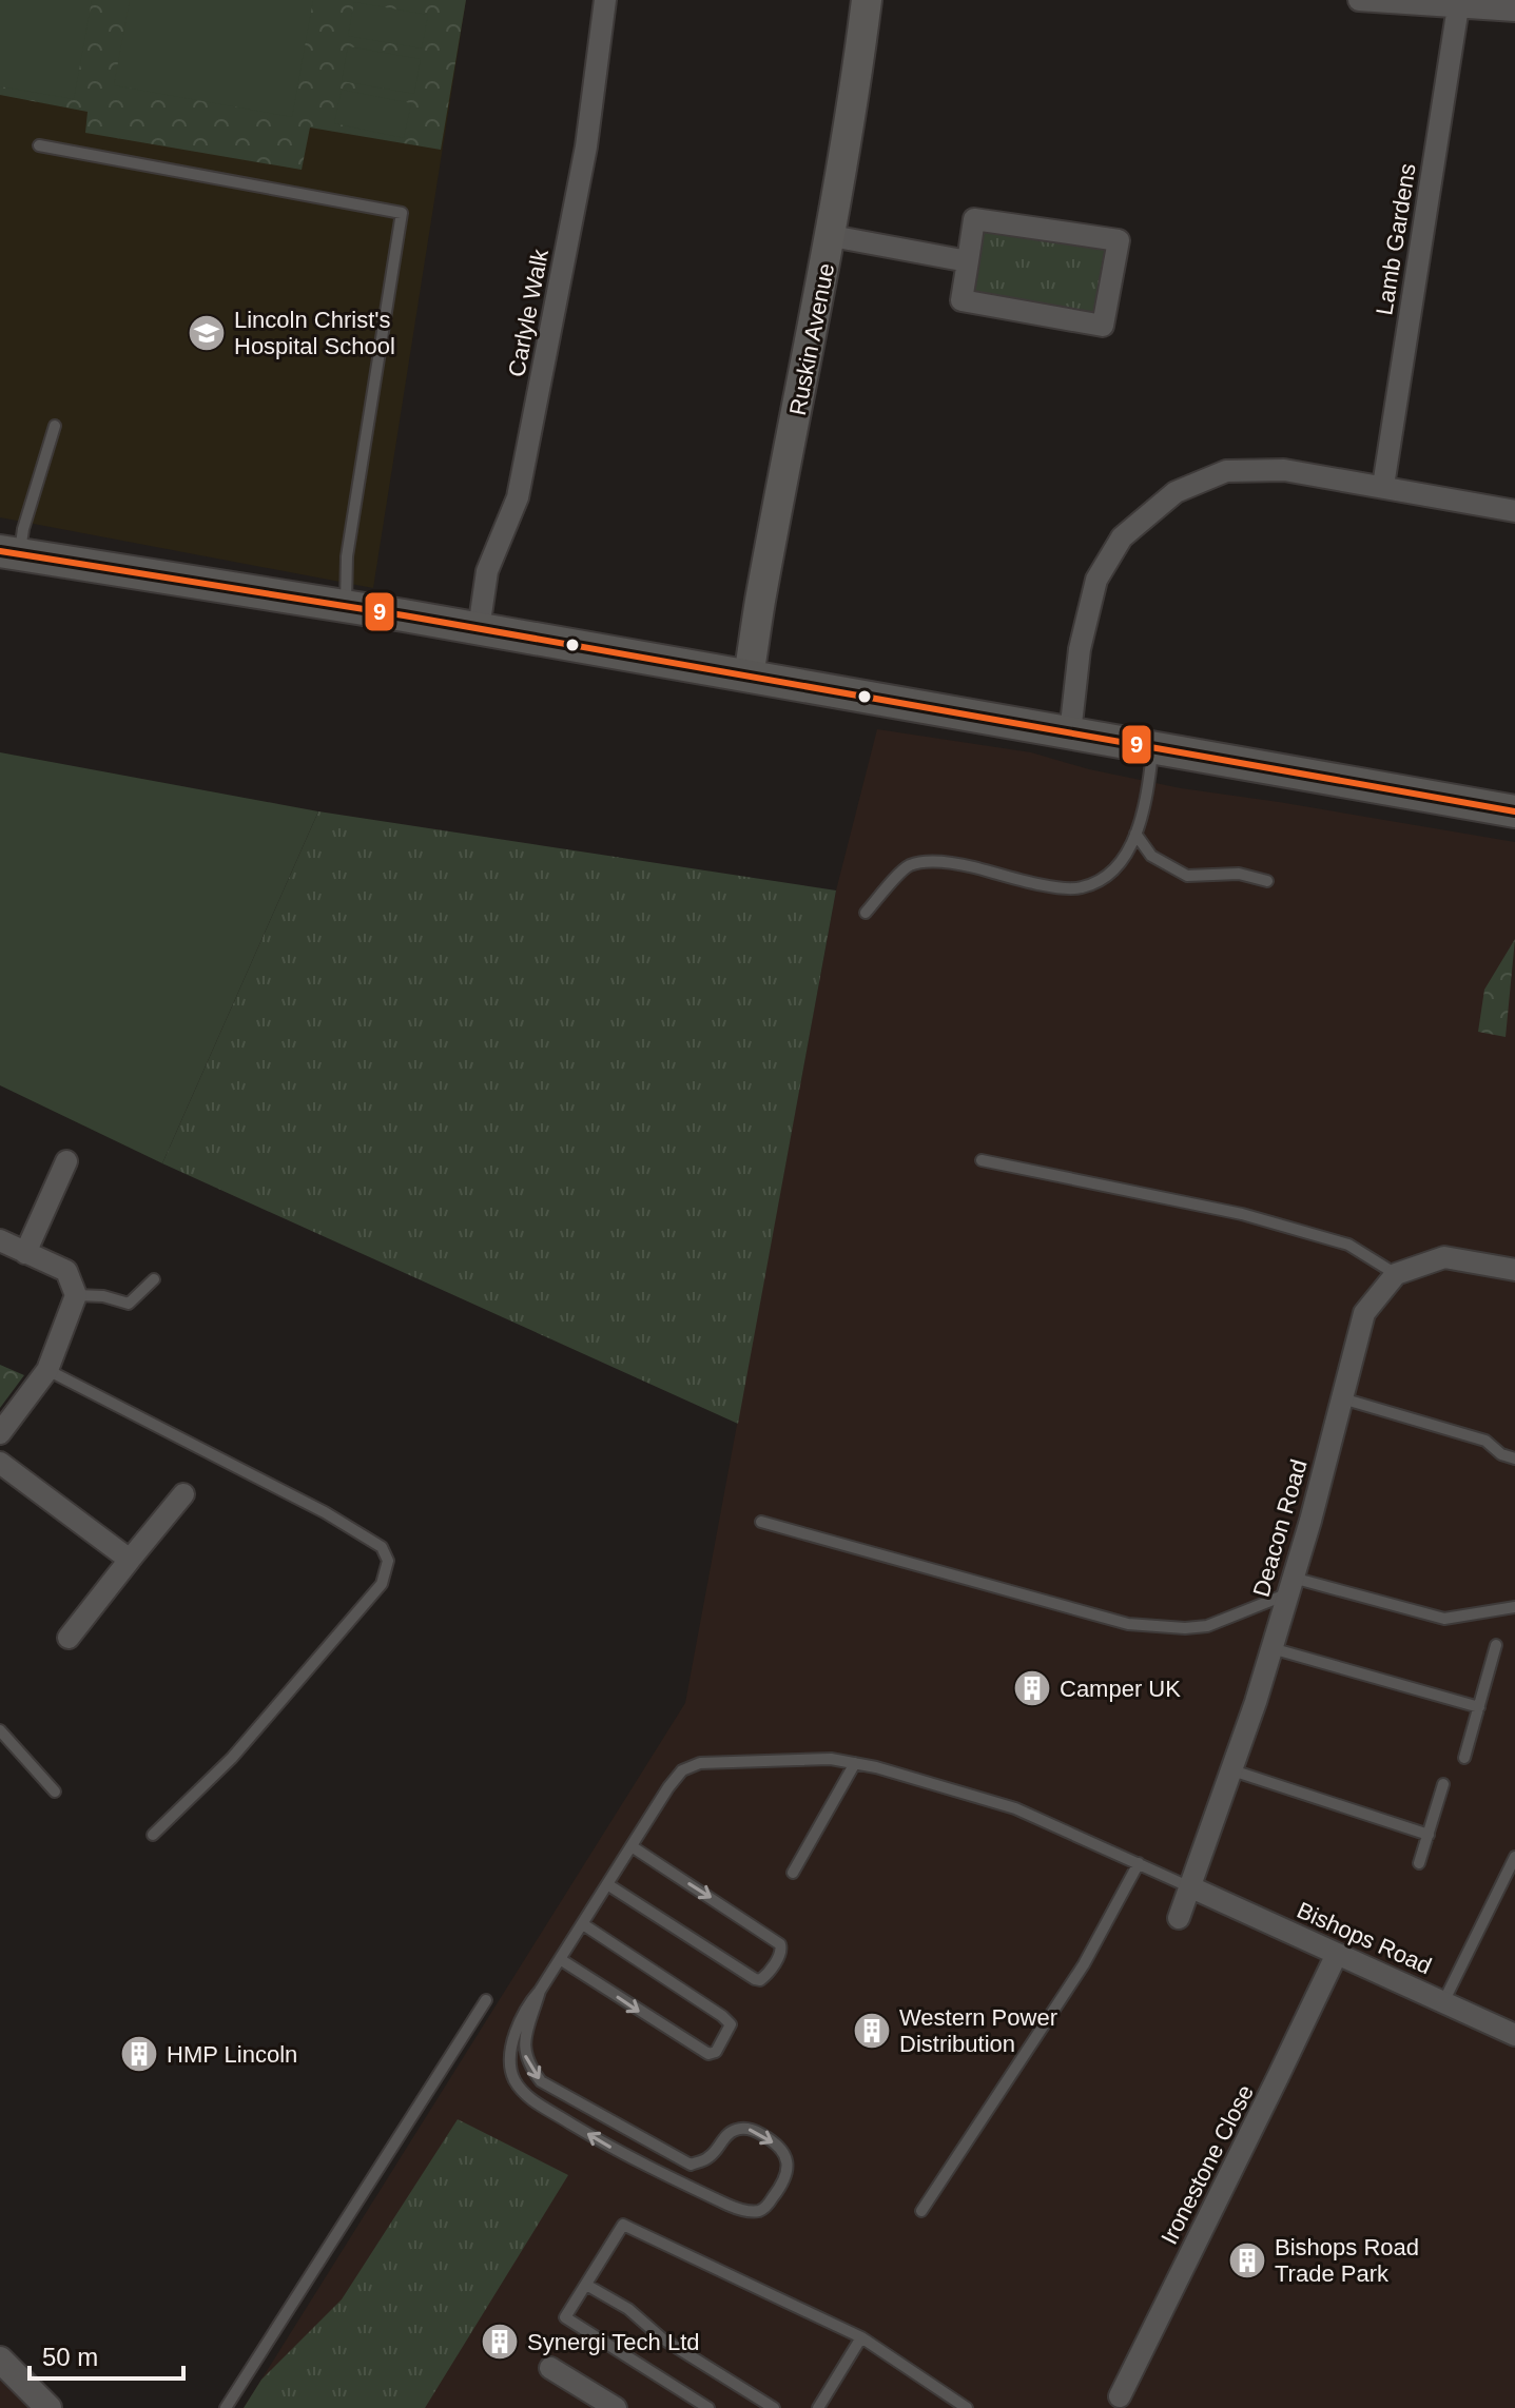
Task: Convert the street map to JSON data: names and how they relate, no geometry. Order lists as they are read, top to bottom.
{
  "streets": {
    "main road": ["Ruskin Avenue"],
    "street": [
      "Lamb Gardens",
      "Carlyle Walk",
      "Deacon Road",
      "Bishops Road",
      "Ironestone Close"
    ]
  },
  "crossings": [
    ["Deacon Road", "Bishops Road"],
    ["Bishops Road", "Ironestone Close"]
  ],
  "places": {
    "school or university": ["Lincoln Christ's Hospital School"],
    "building": [
      "Camper UK",
      "Western Power Distribution",
      "HMP Lincoln",
      "Bishops Road Trade Park",
      "Synergi Tech Ltd"
    ]
  },
  "lines": ["transit line 9"],
  "scale_bar": "50 m"
}
